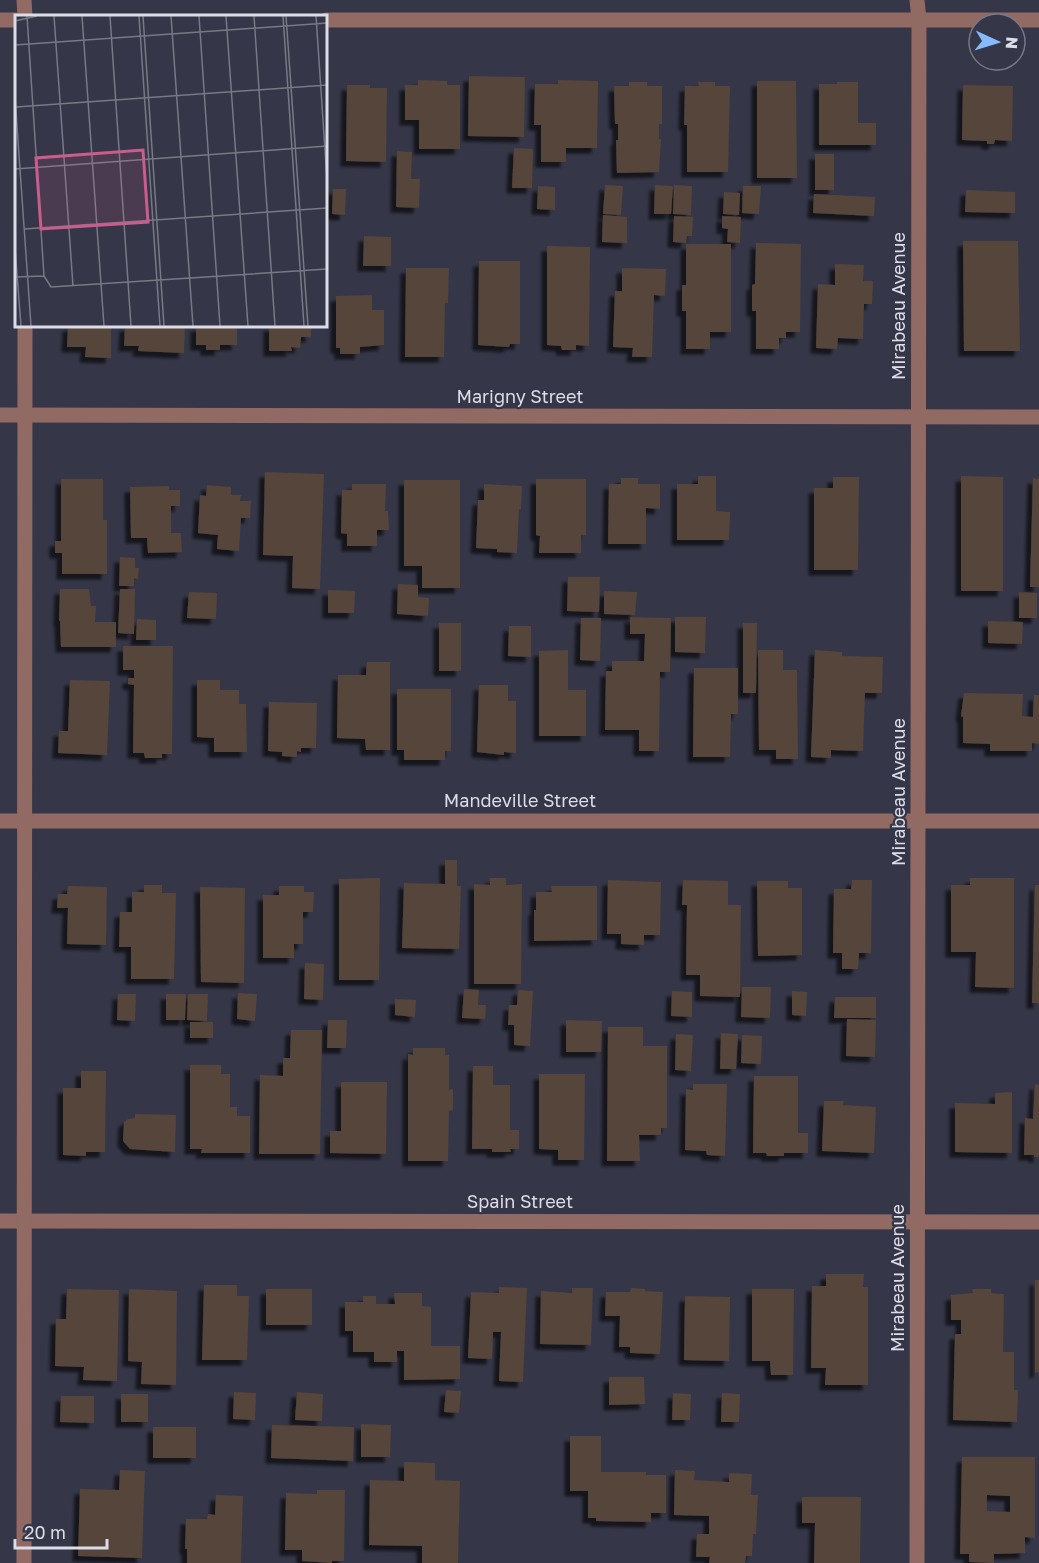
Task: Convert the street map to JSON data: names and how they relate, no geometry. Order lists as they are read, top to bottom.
{
  "streets": {
    "street": [
      "Mirabeau Avenue",
      "Marigny Street",
      "Mandeville Street",
      "Spain Street"
    ]
  },
  "crossings": [
    ["Mirabeau Avenue", "Marigny Street"],
    ["Mirabeau Avenue", "Mandeville Street"],
    ["Mirabeau Avenue", "Spain Street"]
  ],
  "scale_bar": "20 m",
  "north": "right"
}
